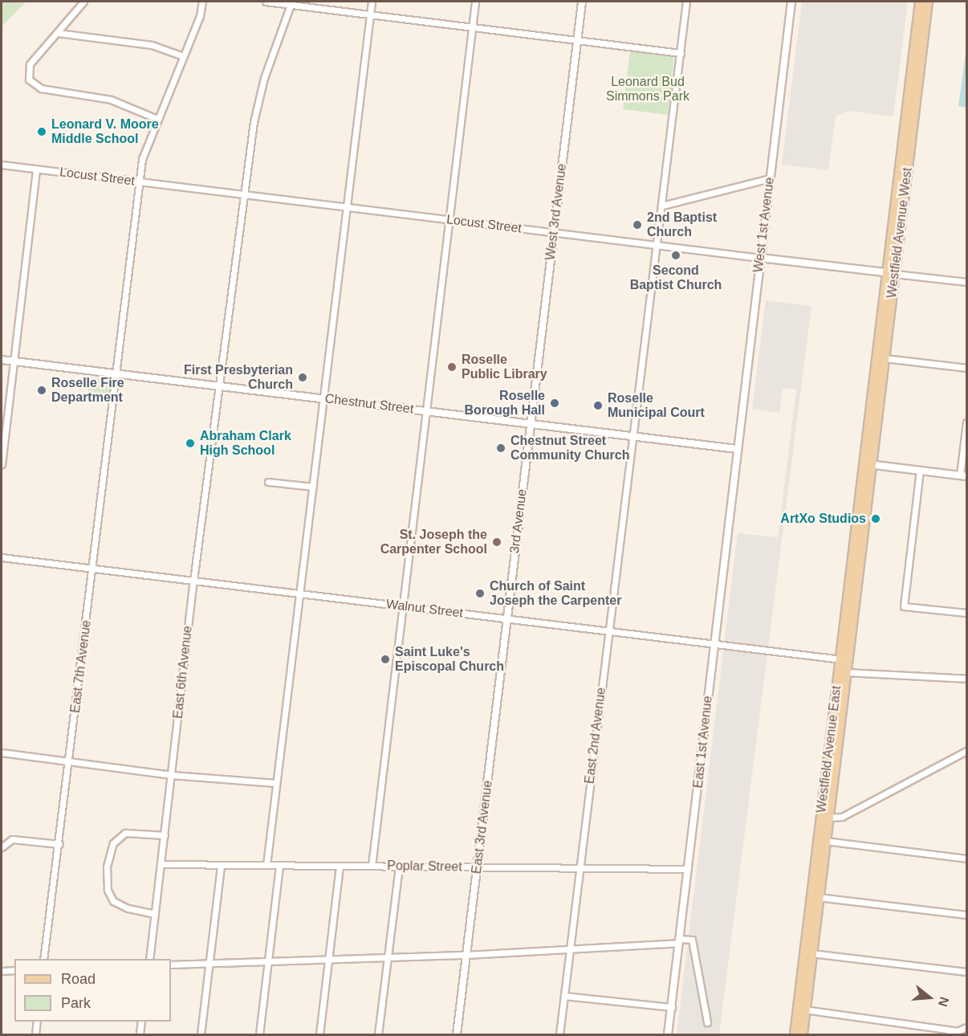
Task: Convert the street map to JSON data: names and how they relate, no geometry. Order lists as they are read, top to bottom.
{
  "streets": {
    "main road": ["Westfield Avenue West", "Westfield Avenue East"],
    "street": [
      "Locust Street",
      "West 3rd Avenue",
      "West 1st Avenue",
      "Chestnut Street",
      "3rd Avenue",
      "Walnut Street",
      "East 7th Avenue",
      "East 6th Avenue",
      "East 2nd Avenue",
      "East 1st Avenue",
      "East 3rd Avenue",
      "Poplar Street"
    ]
  },
  "crossings": [
    ["Locust Street", "West 3rd Avenue"],
    ["Locust Street", "West 1st Avenue"],
    ["Locust Street", "Westfield Avenue West"],
    ["Locust Street", "East 7th Avenue"],
    ["Locust Street", "East 6th Avenue"],
    ["Locust Street", "East 2nd Avenue"],
    ["West 3rd Avenue", "Chestnut Street"],
    ["West 3rd Avenue", "3rd Avenue"],
    ["West 1st Avenue", "Chestnut Street"],
    ["West 1st Avenue", "East 1st Avenue"],
    ["Westfield Avenue West", "Westfield Avenue East"],
    ["Chestnut Street", "3rd Avenue"],
    ["Chestnut Street", "East 7th Avenue"],
    ["Chestnut Street", "East 6th Avenue"],
    ["Chestnut Street", "East 2nd Avenue"],
    ["Chestnut Street", "East 1st Avenue"],
    ["3rd Avenue", "Walnut Street"],
    ["3rd Avenue", "East 3rd Avenue"],
    ["Walnut Street", "East 7th Avenue"],
    ["Walnut Street", "East 6th Avenue"],
    ["Walnut Street", "East 2nd Avenue"],
    ["Walnut Street", "East 1st Avenue"],
    ["Walnut Street", "Westfield Avenue East"],
    ["Walnut Street", "East 3rd Avenue"],
    ["East 6th Avenue", "Poplar Street"],
    ["East 2nd Avenue", "Poplar Street"],
    ["East 1st Avenue", "Poplar Street"],
    ["East 3rd Avenue", "Poplar Street"]
  ],
  "parks": ["Leonard Bud Simmons Park"],
  "places": [
    "Leonard V. Moore Middle School",
    "2nd Baptist Church",
    "Second Baptist Church",
    "Roselle Public Library",
    "First Presbyterian Church",
    "Roselle Fire Department",
    "Roselle Borough Hall",
    "Roselle Municipal Court",
    "Abraham Clark High School",
    "Chestnut Street Community Church",
    "ArtXo Studios",
    "St. Joseph the Carpenter School",
    "Church of Saint Joseph the Carpenter",
    "Saint Luke's Episcopal Church"
  ],
  "legend": ["Road", "Park"],
  "north": "right"
}
